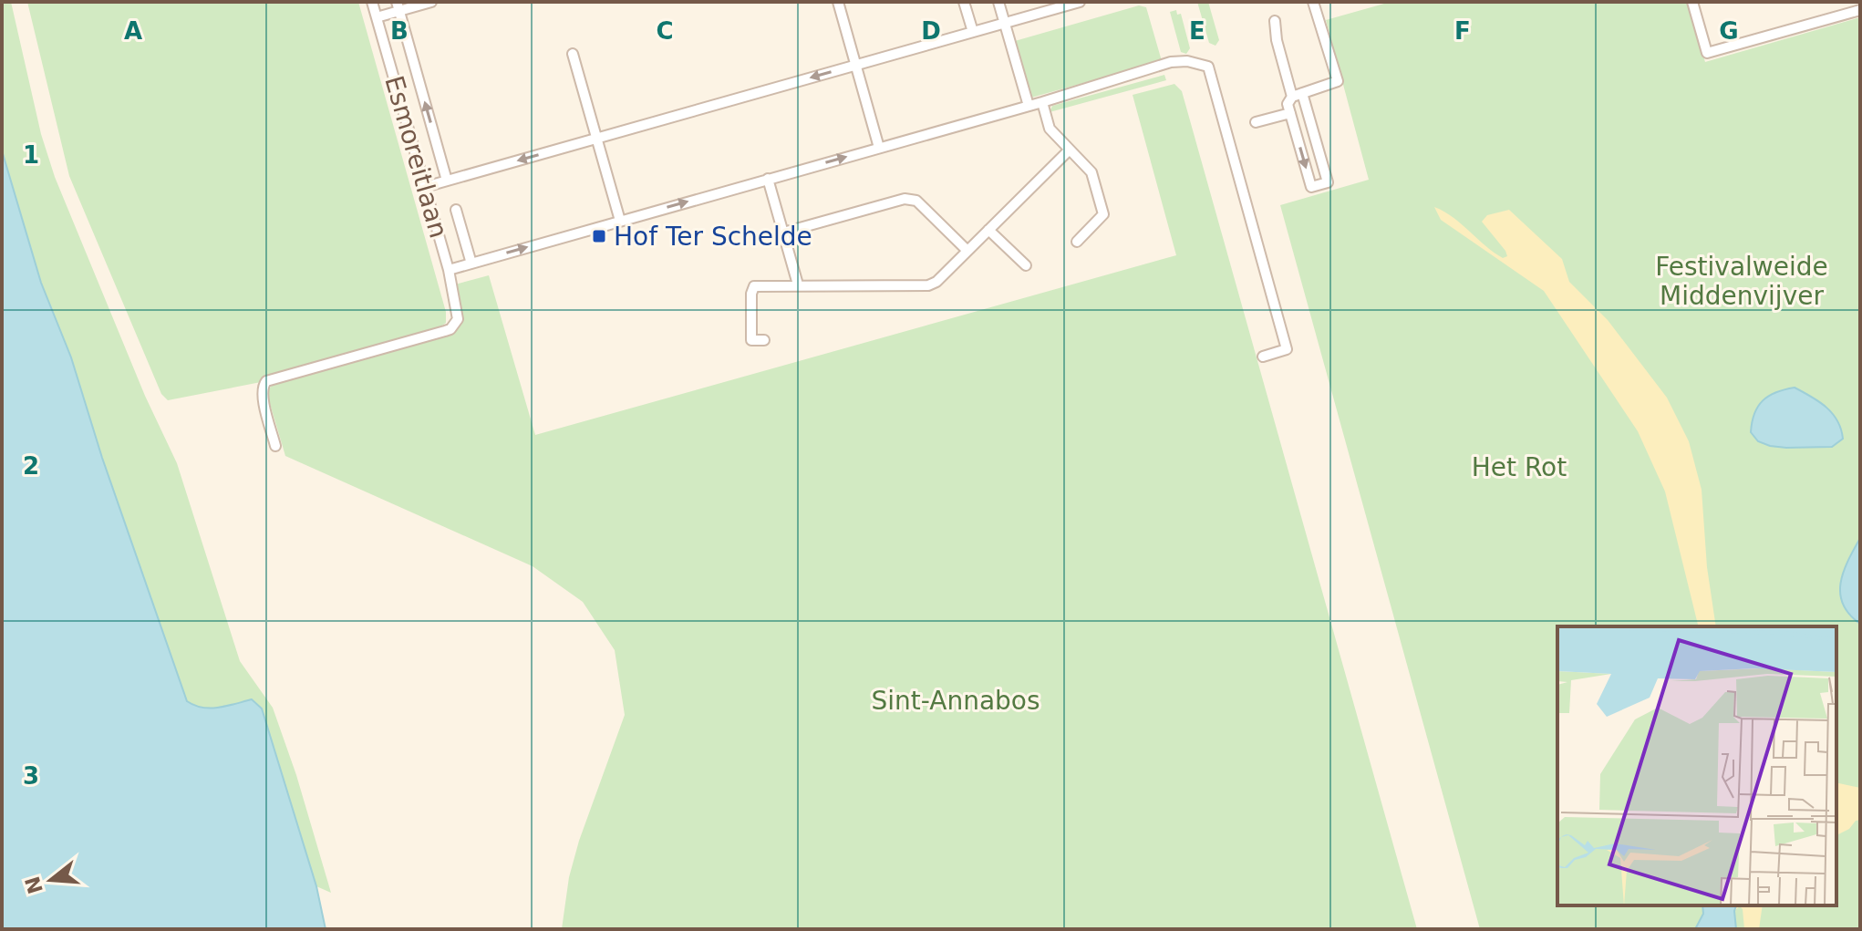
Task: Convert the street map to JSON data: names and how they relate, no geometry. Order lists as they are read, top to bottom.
{
  "streets": {
    "street": ["Esmoreitlaan"]
  },
  "parks": ["Festivalweide Middenvijver", "Het Rot", "Sint-Annabos"],
  "places": {
    "transit": ["Hof Ter Schelde"]
  },
  "north": "left",
  "grid": {
    "columns": [
      "A",
      "B",
      "C",
      "D",
      "E",
      "F",
      "G"
    ],
    "rows": ["1", "2", "3"]
  }
}
